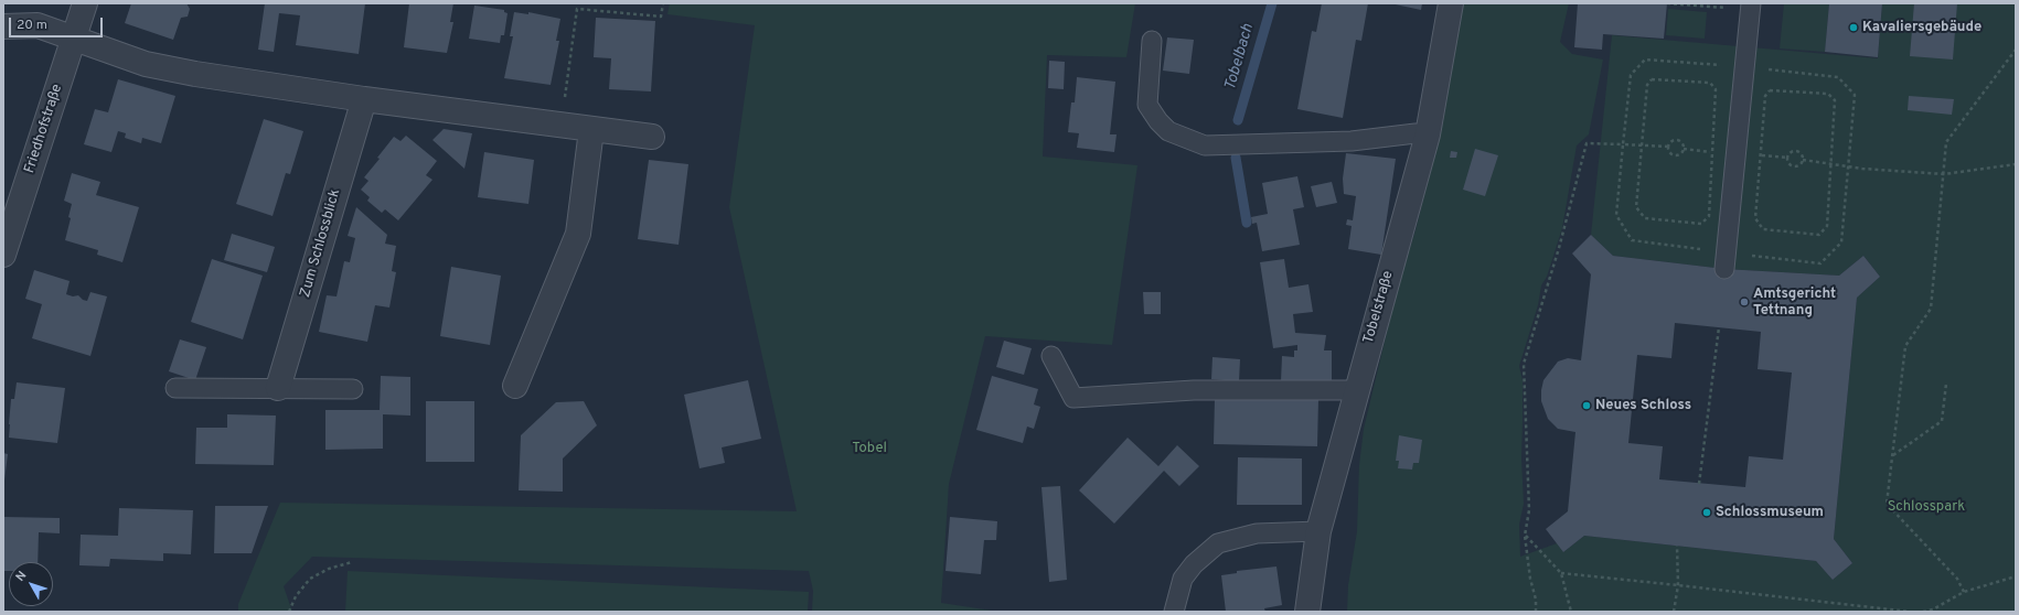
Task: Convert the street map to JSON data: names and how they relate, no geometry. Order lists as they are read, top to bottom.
{
  "streets": {
    "street": ["Friedhofstraße", "Zum Schlossblick", "Tobelstraße"]
  },
  "water": ["Tobelbach"],
  "parks": ["Tobel", "Schlosspark"],
  "places": [
    "Kavaliersgebäude",
    "Amtsgericht Tettnang",
    "Neues Schloss",
    "Schlossmuseum"
  ],
  "scale_bar": "20 m",
  "north": "top left"
}
